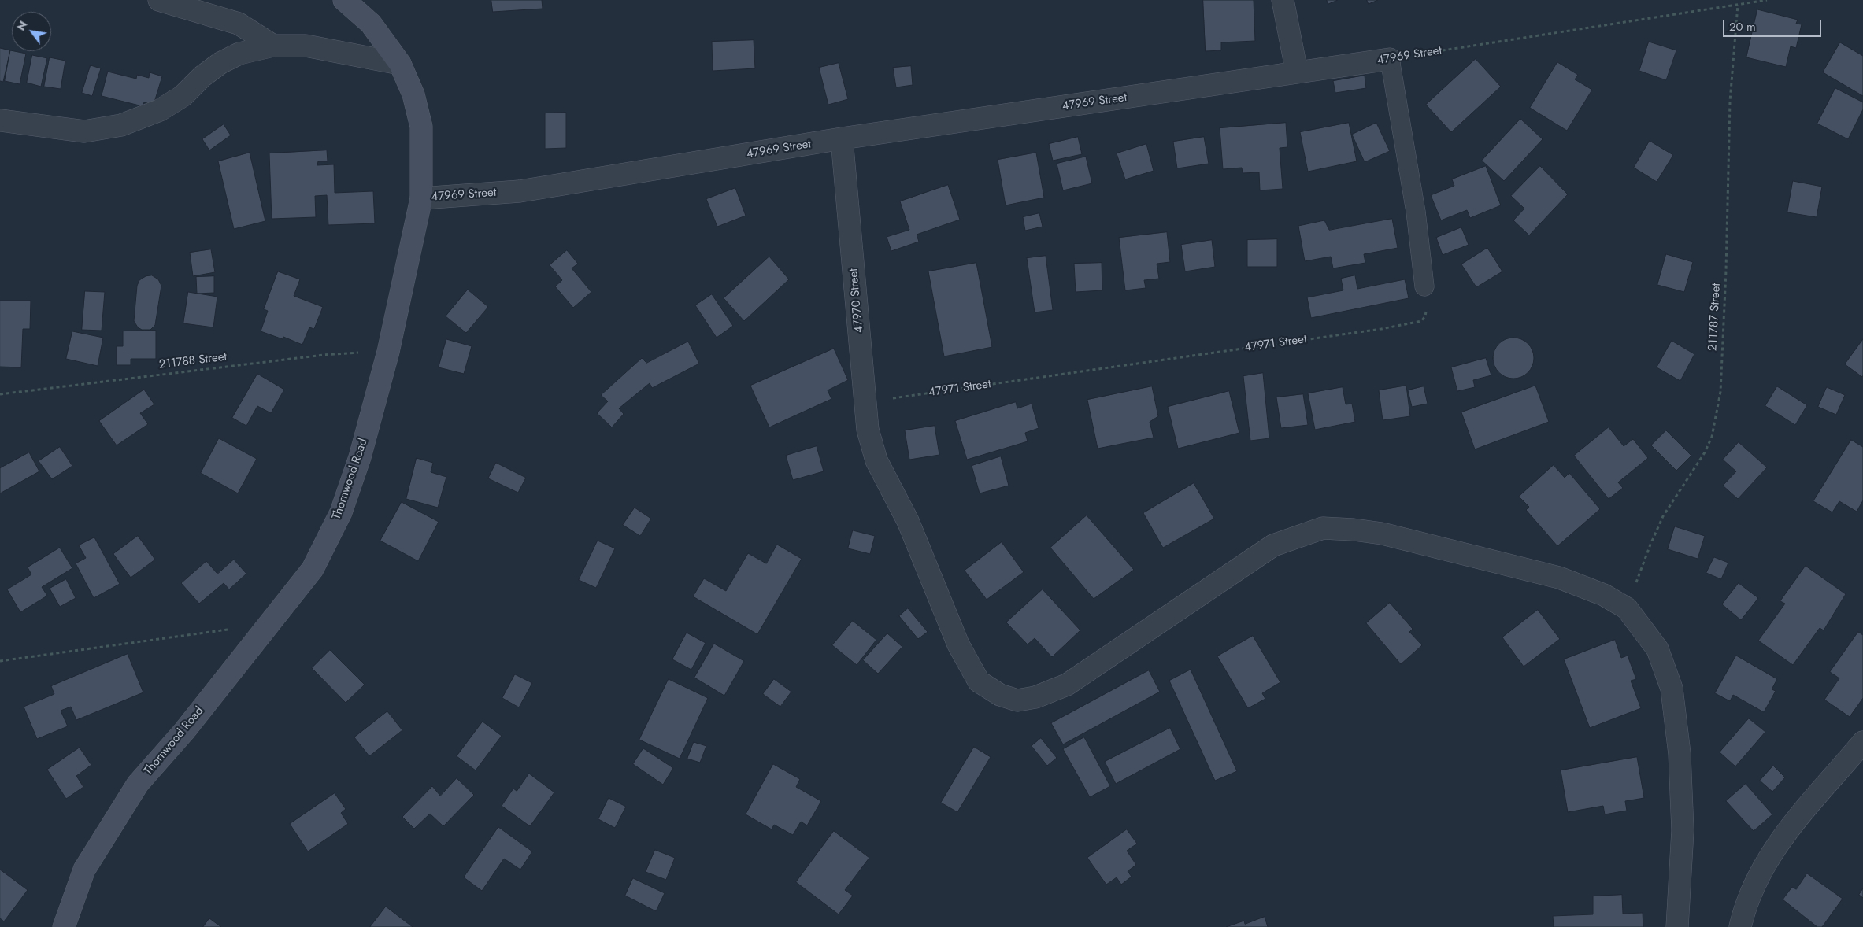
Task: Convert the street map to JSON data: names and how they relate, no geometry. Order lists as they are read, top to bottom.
{
  "streets": {
    "street": ["47969 Street", "47970 Street", "Thornwood Road"],
    "path": ["211787 Street", "47971 Street", "211788 Street"]
  },
  "crossings": [
    ["47969 Street", "47970 Street"],
    ["47969 Street", "211787 Street"],
    ["47969 Street", "Thornwood Road"],
    ["47970 Street", "211787 Street"],
    ["47970 Street", "47971 Street"],
    ["211788 Street", "Thornwood Road"]
  ],
  "scale_bar": "20 m",
  "north": "top left"
}
